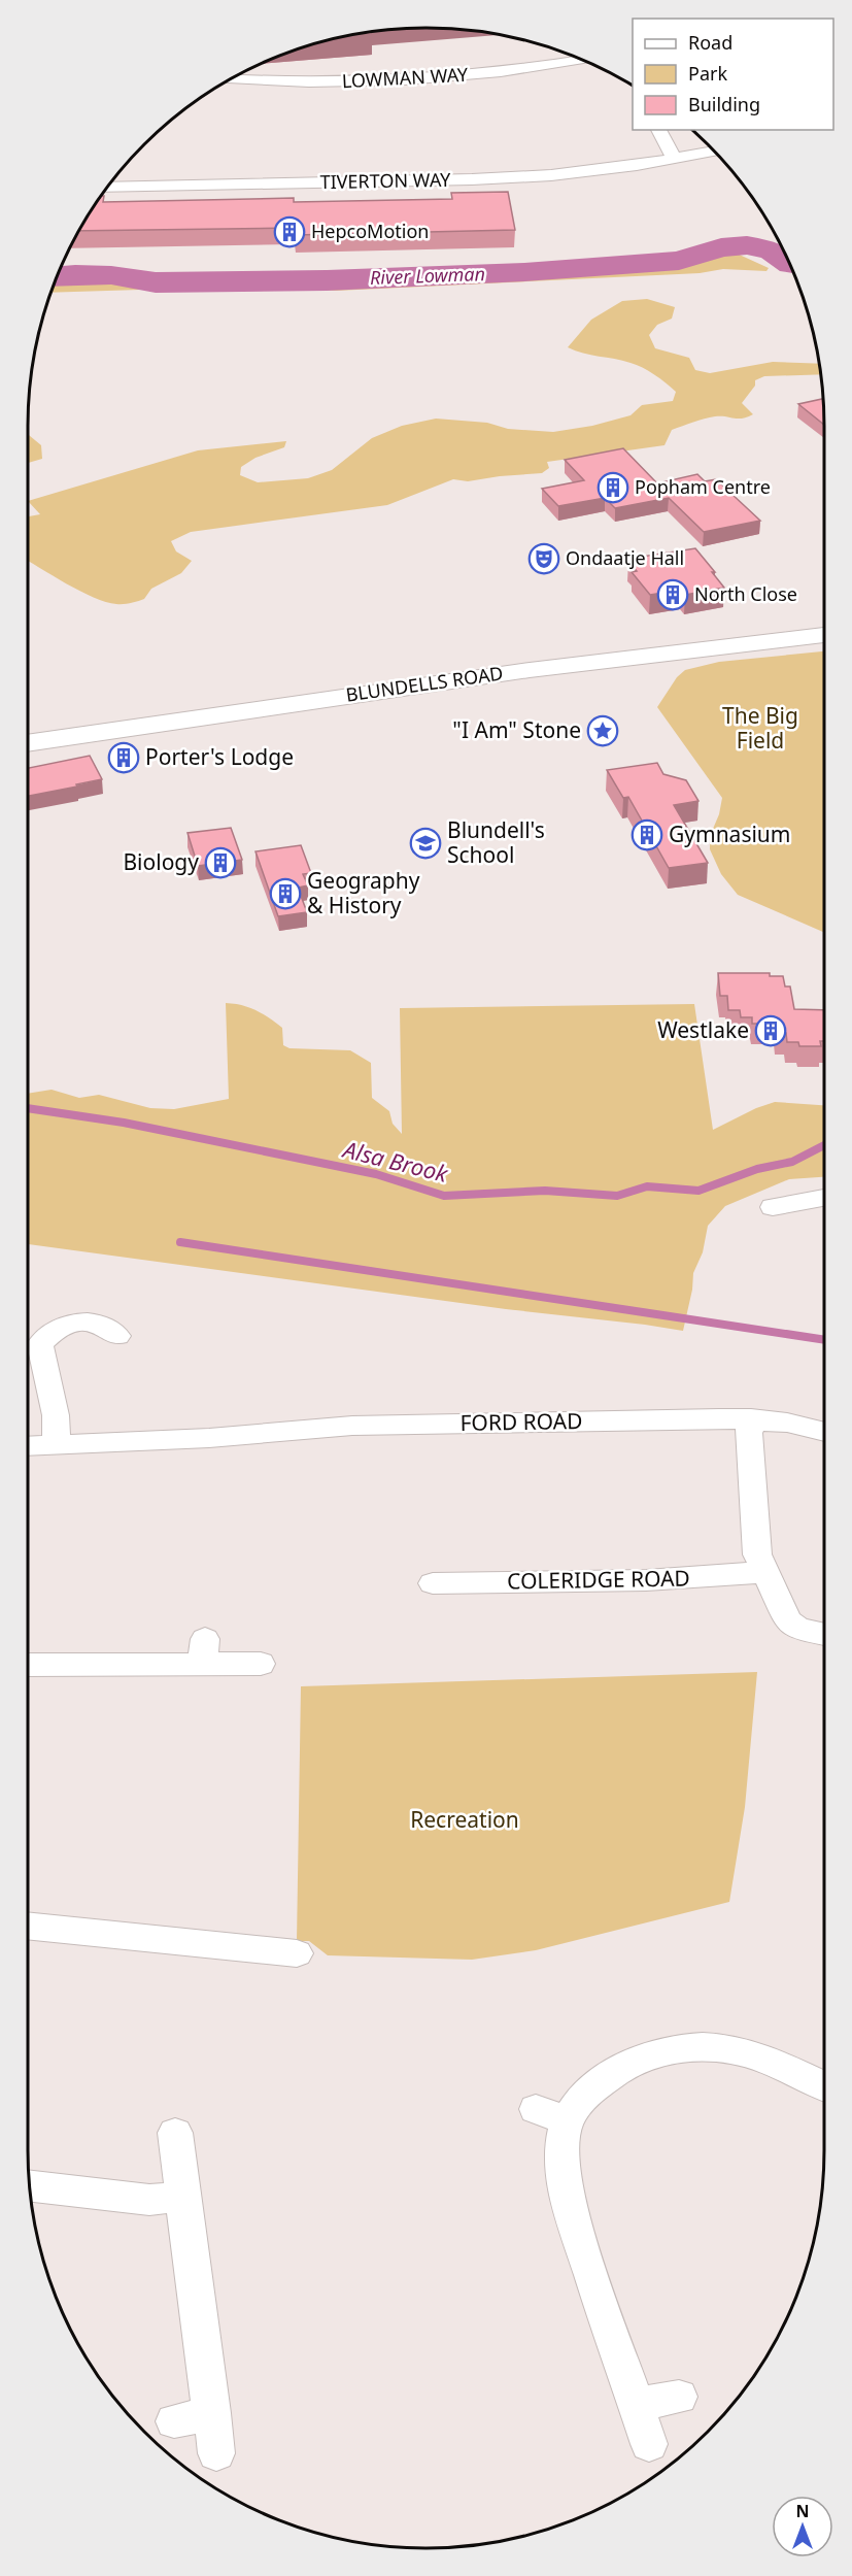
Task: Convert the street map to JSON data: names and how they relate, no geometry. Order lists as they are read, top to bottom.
{
  "streets": {
    "street": [
      "LOWMAN WAY",
      "TIVERTON WAY",
      "BLUNDELLS ROAD",
      "FORD ROAD",
      "COLERIDGE ROAD"
    ]
  },
  "water": ["River Lowman", "Alsa Brook"],
  "parks": ["The Big Field", "Recreation"],
  "places": {
    "building": [
      "HepcoMotion",
      "Popham Centre",
      "North Close",
      "Porter's Lodge",
      "Gymnasium",
      "Biology",
      "Geography & History",
      "Westlake"
    ],
    "theatre": ["Ondaatje Hall"],
    "place": ["\"I Am\" Stone"],
    "school or university": ["Blundell's School"]
  },
  "legend": ["Road", "Park", "Building"],
  "north": "top"
}
